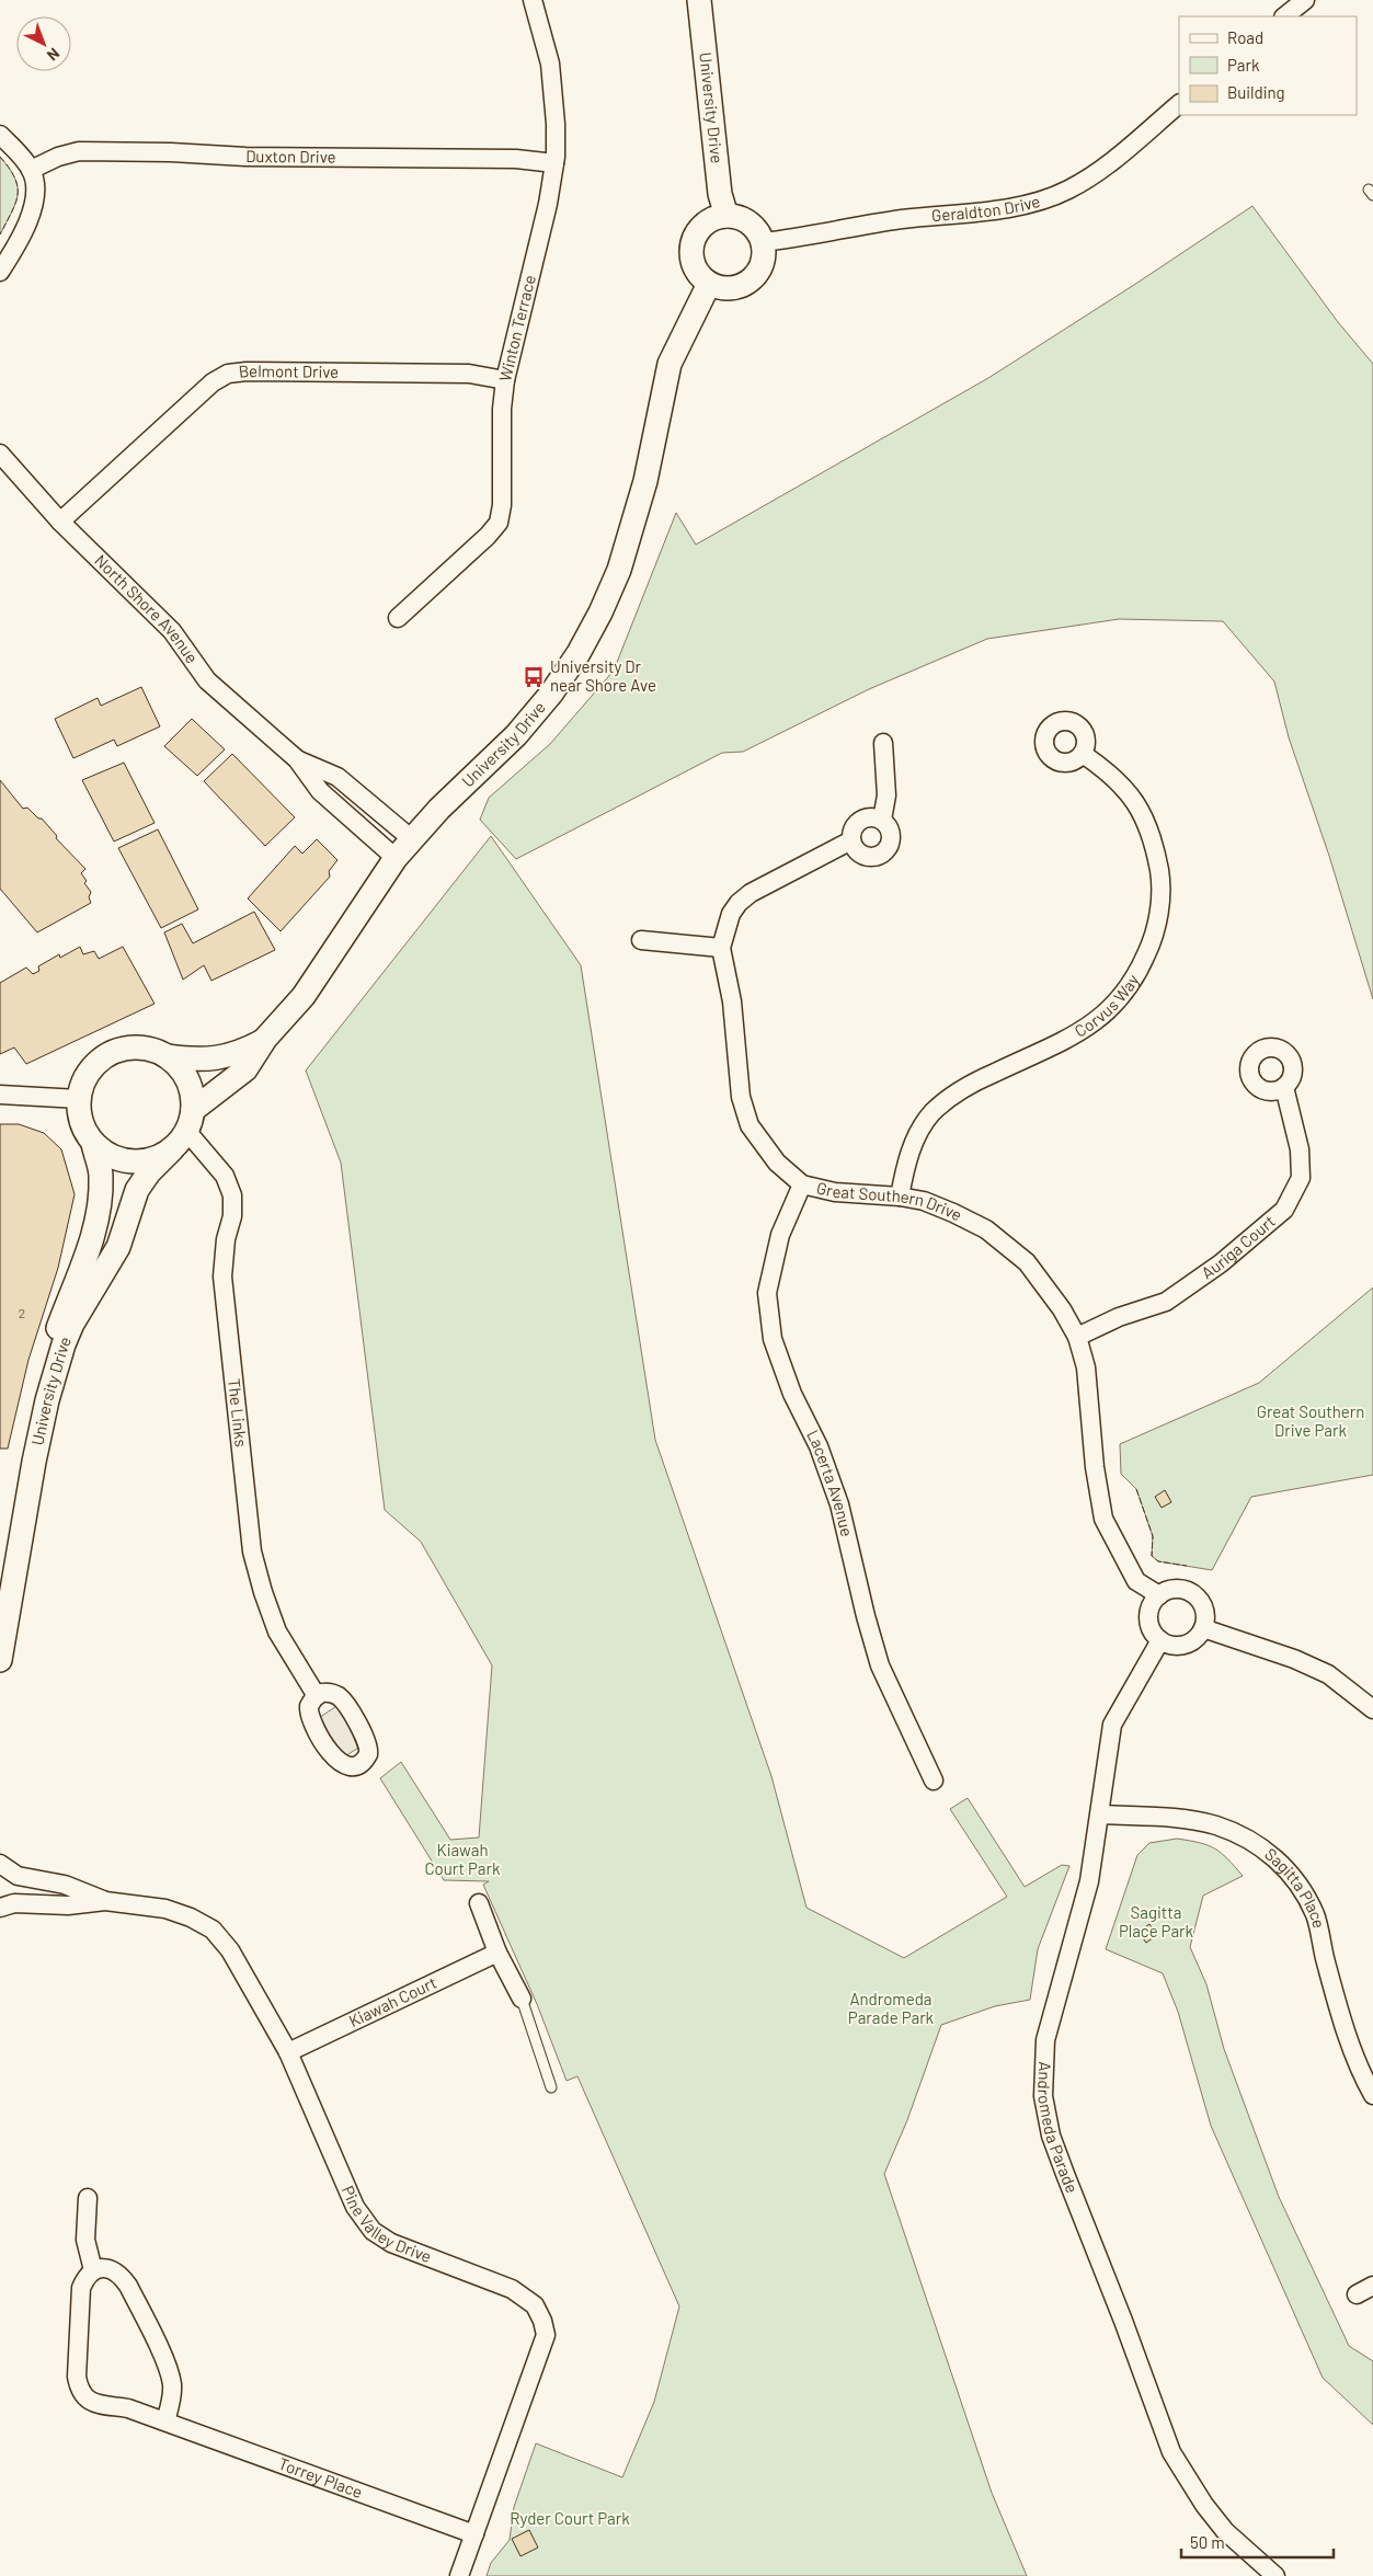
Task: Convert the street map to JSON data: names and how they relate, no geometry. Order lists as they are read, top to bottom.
{
  "streets": {
    "street": [
      "University Drive",
      "Duxton Drive",
      "Geraldton Drive",
      "Winton Terrace",
      "Belmont Drive",
      "North Shore Avenue",
      "Corvus Way",
      "Great Southern Drive",
      "Auriga Court",
      "The Links",
      "Lacerta Avenue",
      "Sagitta Place",
      "Kiawah Court",
      "Andromeda Parade",
      "Pine Valley Drive",
      "Torrey Place"
    ]
  },
  "crossings": [
    ["University Drive", "Geraldton Drive"],
    ["University Drive", "North Shore Avenue"],
    ["University Drive", "The Links"],
    ["Duxton Drive", "Winton Terrace"],
    ["Winton Terrace", "Belmont Drive"],
    ["Belmont Drive", "North Shore Avenue"],
    ["Corvus Way", "Great Southern Drive"],
    ["Great Southern Drive", "Auriga Court"],
    ["Great Southern Drive", "Lacerta Avenue"],
    ["Great Southern Drive", "Andromeda Parade"],
    ["Sagitta Place", "Andromeda Parade"],
    ["Kiawah Court", "Pine Valley Drive"],
    ["Pine Valley Drive", "Torrey Place"]
  ],
  "parks": [
    "Great Southern Drive Park",
    "Kiawah Court Park",
    "Sagitta Place Park",
    "Andromeda Parade Park",
    "Ryder Court Park"
  ],
  "places": {
    "bus stop": ["University Dr near Shore Ave"]
  },
  "house_numbers": ["2"],
  "legend": ["Road", "Park", "Building"],
  "scale_bar": "50 m",
  "north": "bottom right"
}
